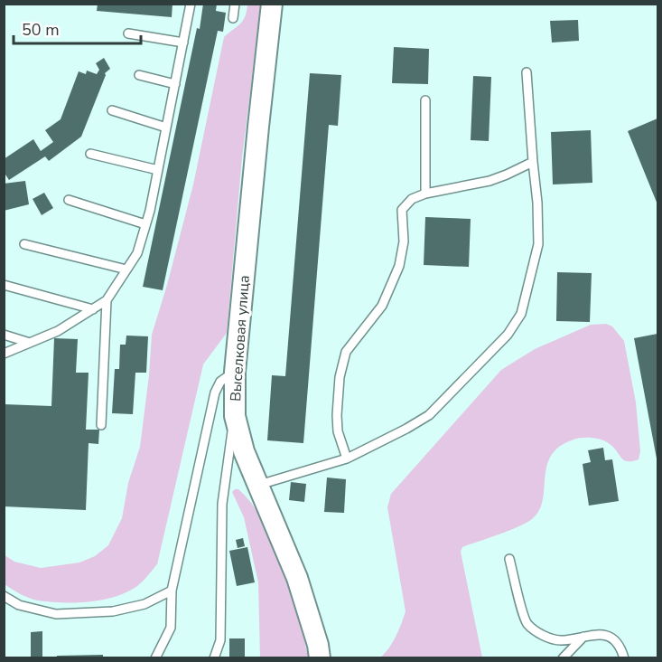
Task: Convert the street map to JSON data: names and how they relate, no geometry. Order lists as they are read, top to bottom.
{
  "streets": {
    "street": ["Выселковая улица"]
  },
  "scale_bar": "50 m"
}
